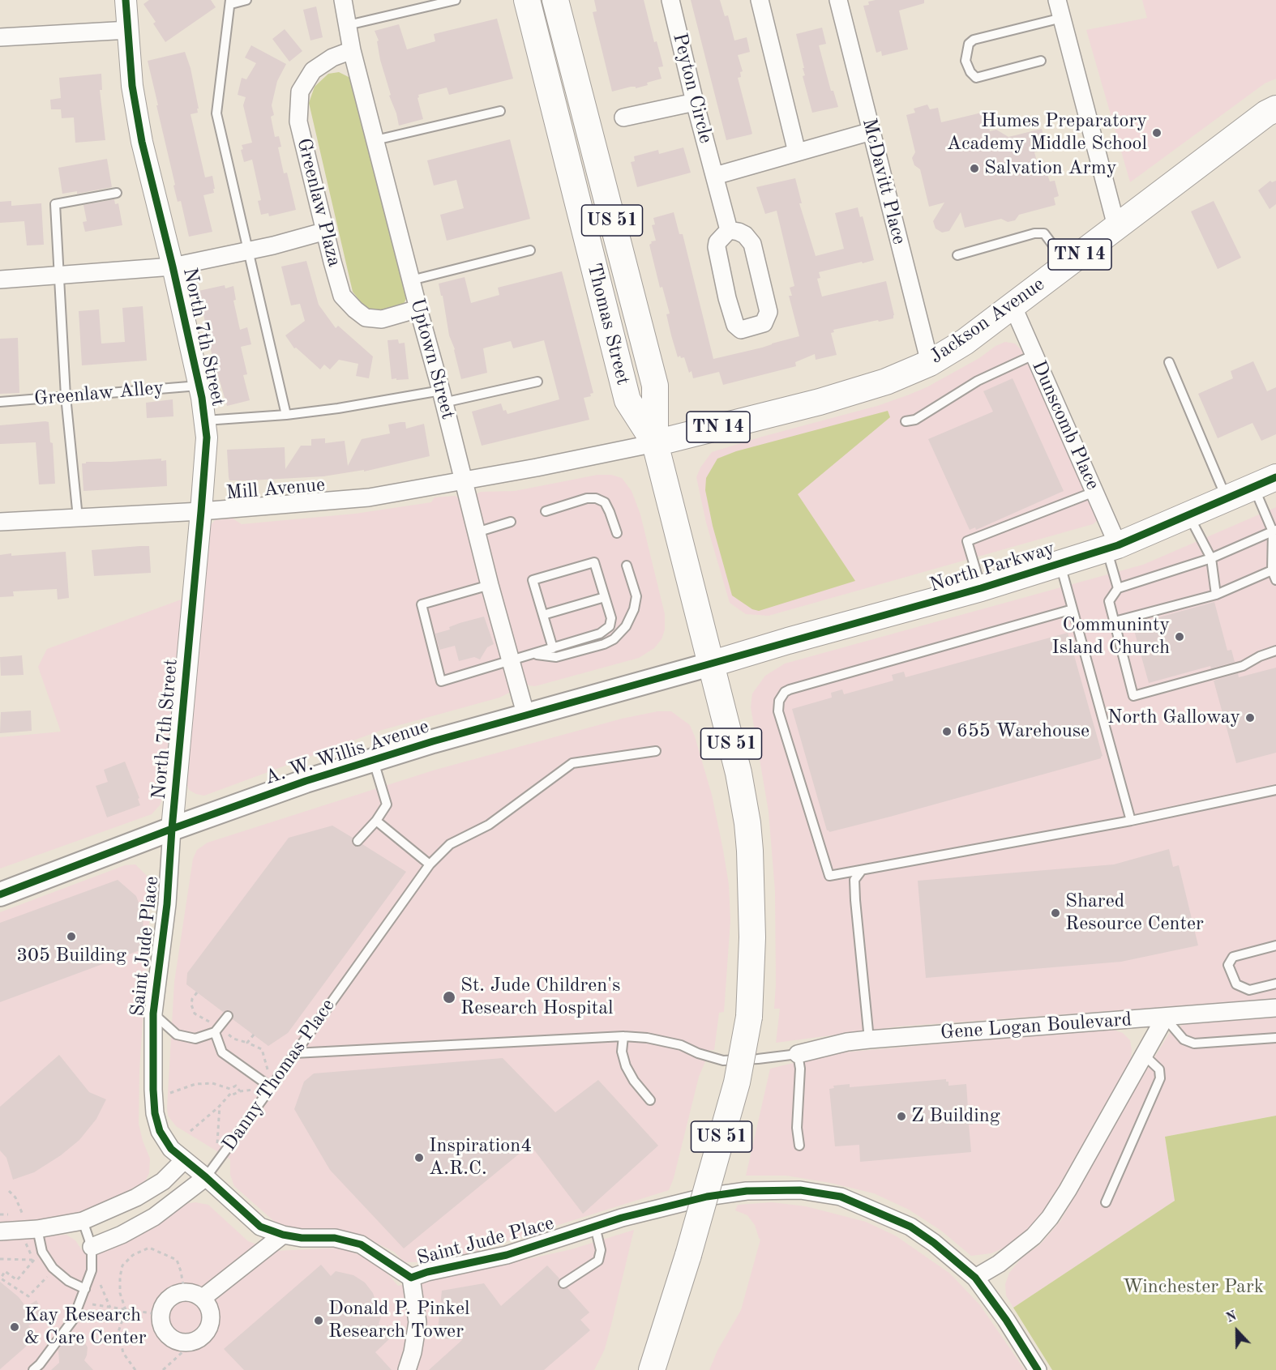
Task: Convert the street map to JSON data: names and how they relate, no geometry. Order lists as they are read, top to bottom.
{
  "streets": {
    "main road": [
      "US 51",
      "TN 14",
      "Jackson Avenue",
      "Thomas Street",
      "North Parkway",
      "A. W. Willis Avenue"
    ],
    "street": [
      "Peyton Circle",
      "McDavitt Place",
      "Greenlaw Plaza",
      "North 7th Street",
      "Uptown Street",
      "Dunscomb Place",
      "Mill Avenue",
      "Saint Jude Place",
      "Gene Logan Boulevard",
      "Danny Thomas Place"
    ],
    "lane": ["Greenlaw Alley"]
  },
  "crossings": [
    ["McDavitt Place", "Jackson Avenue"],
    ["Greenlaw Plaza", "Uptown Street"],
    ["US 51", "Thomas Street"],
    ["US 51", "North Parkway"],
    ["US 51", "A. W. Willis Avenue"],
    ["Jackson Avenue", "Thomas Street"],
    ["Jackson Avenue", "Dunscomb Place"],
    ["Jackson Avenue", "Mill Avenue"],
    ["Thomas Street", "Mill Avenue"],
    ["Thomas Street", "North Parkway"],
    ["Thomas Street", "A. W. Willis Avenue"],
    ["North 7th Street", "Greenlaw Alley"],
    ["North 7th Street", "Mill Avenue"],
    ["North 7th Street", "A. W. Willis Avenue"],
    ["North 7th Street", "Saint Jude Place"],
    ["Uptown Street", "Mill Avenue"],
    ["Uptown Street", "A. W. Willis Avenue"],
    ["Dunscomb Place", "North Parkway"],
    ["North Parkway", "A. W. Willis Avenue"],
    ["A. W. Willis Avenue", "Saint Jude Place"],
    ["Saint Jude Place", "Danny Thomas Place"]
  ],
  "parks": ["Winchester Park"],
  "places": [
    "Humes Preparatory Academy Middle School",
    "Salvation Army",
    "Communinty Island Church",
    "North Galloway",
    "655 Warehouse",
    "Shared Resource Center",
    "305 Building",
    "St. Jude Children's Research Hospital",
    "Z Building",
    "Inspiration4 A.R.C.",
    "Donald P. Pinkel Research Tower",
    "Kay Research & Care Center"
  ],
  "north": "top"
}
